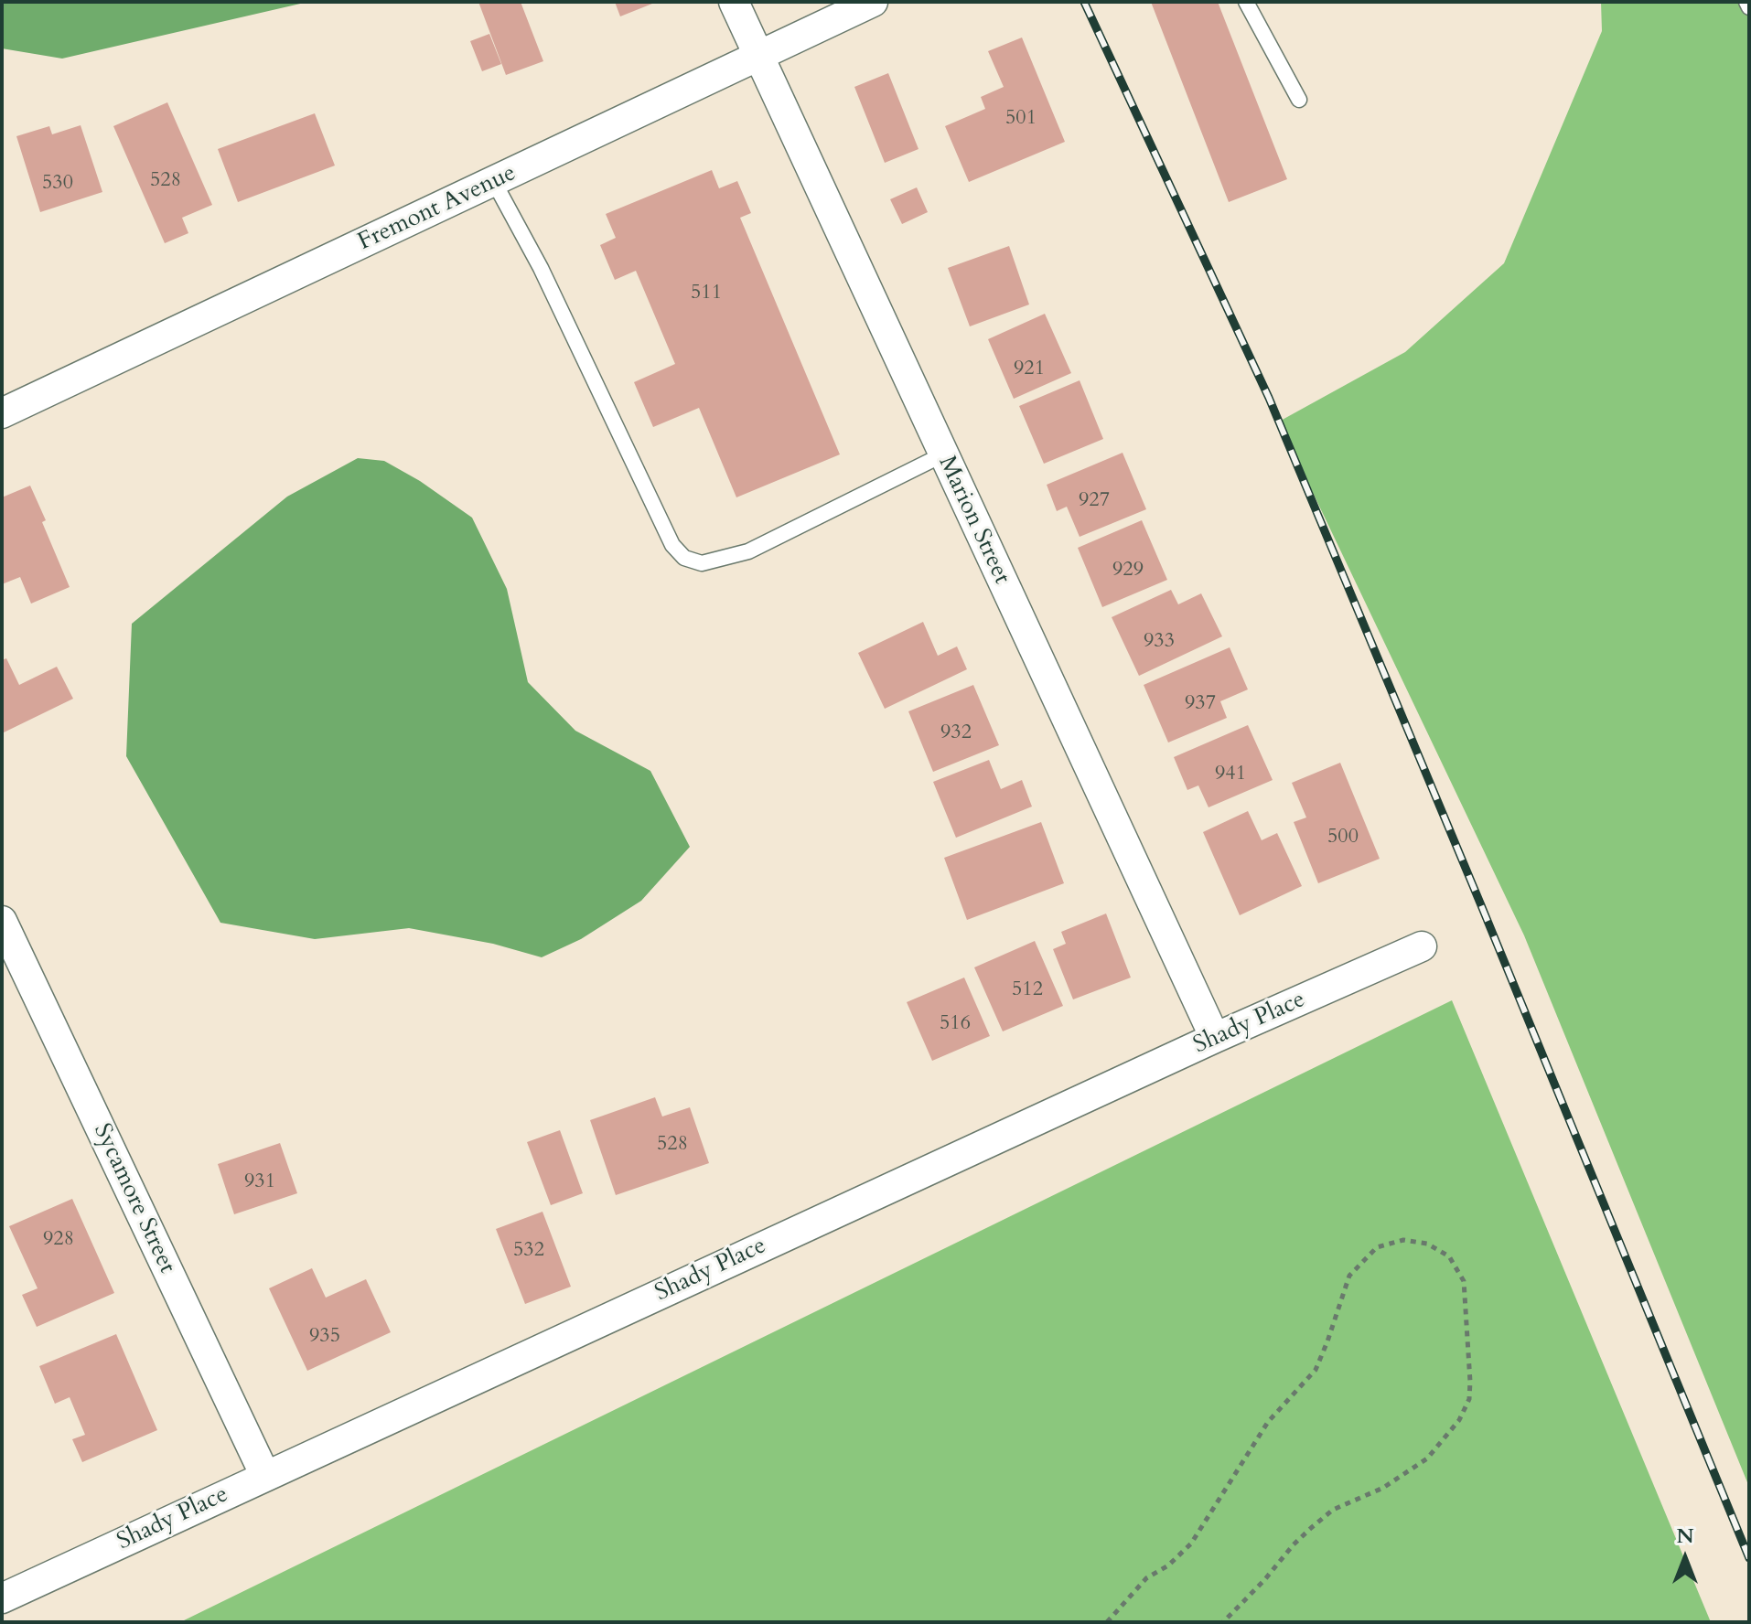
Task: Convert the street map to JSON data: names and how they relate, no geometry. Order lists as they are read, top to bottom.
{
  "streets": {
    "street": [
      "Fremont Avenue",
      "Marion Street",
      "Shady Place",
      "Sycamore Street"
    ]
  },
  "crossings": [
    ["Fremont Avenue", "Marion Street"],
    ["Marion Street", "Shady Place"],
    ["Shady Place", "Sycamore Street"]
  ],
  "house_numbers": [
    "501",
    "528",
    "530",
    "511",
    "921",
    "927",
    "929",
    "933",
    "937",
    "932",
    "941",
    "500",
    "512",
    "516",
    "528",
    "931",
    "928",
    "532",
    "935"
  ],
  "north": "top"
}
